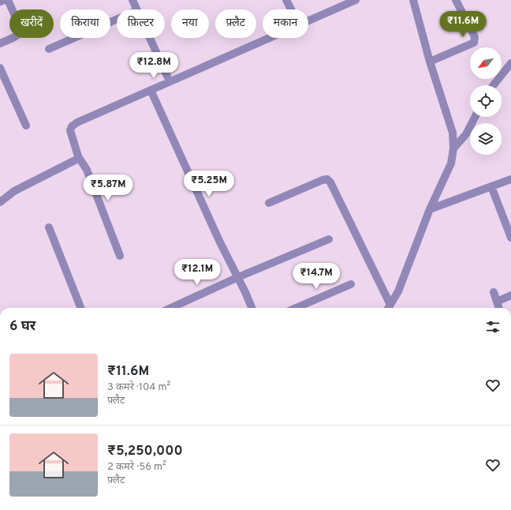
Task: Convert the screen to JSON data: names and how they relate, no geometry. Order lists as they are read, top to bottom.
{
  "north": "bottom left",
  "page": {
    "chip": [
      "खरीदें",
      "किराया",
      "फ़िल्टर",
      "नया",
      "फ़्लैट",
      "मकान"
    ],
    "price": [
      "₹11.6M",
      "₹12.8M",
      "₹5.25M",
      "₹5.87M",
      "₹12.1M",
      "₹14.7M"
    ],
    "heading": "6 घर",
    "list": [
      {
        "name": "₹11.6M",
        "note": "3 कमरे · 104 m² · फ़्लैट"
      },
      {
        "name": "₹5,250,000",
        "note": "2 कमरे · 56 m² · फ़्लैट"
      }
    ]
  }
}
